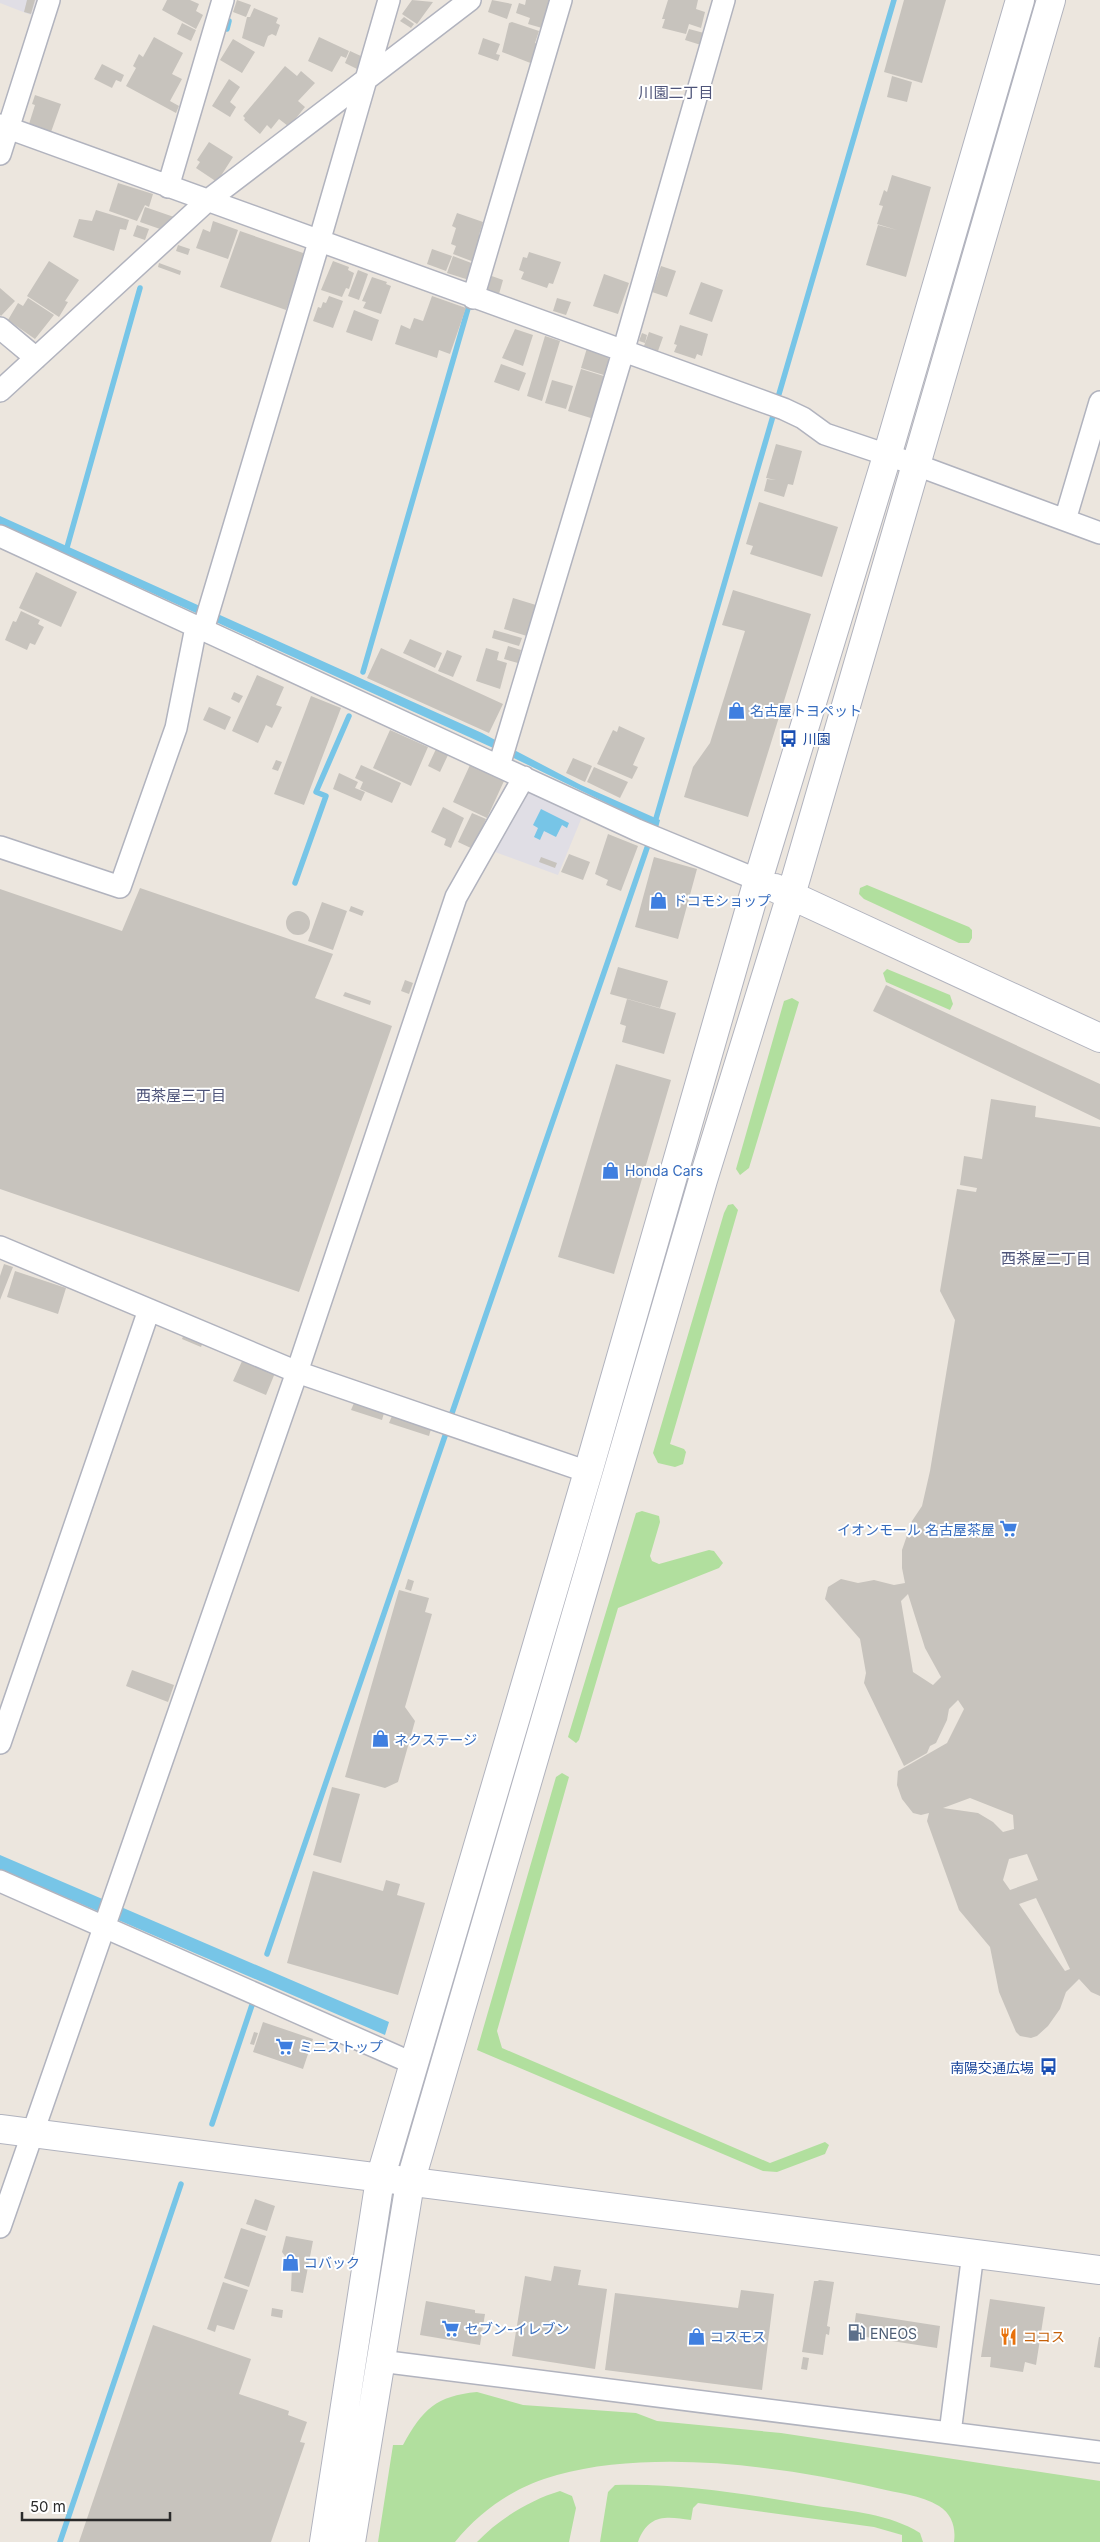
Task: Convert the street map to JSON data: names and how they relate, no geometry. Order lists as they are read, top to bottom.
{
  "districts": ["川園二丁目", "西茶屋三丁目", "西茶屋二丁目"],
  "places": {
    "shop": [
      "名古屋トヨペット",
      "ドコモショップ",
      "Honda Cars",
      "ネクステージ",
      "コバック",
      "コスモス"
    ],
    "bus stop": ["川園", "南陽交通広場"],
    "supermarket": ["イオンモール 名古屋茶屋", "ミニストップ", "セブン-イレブン"],
    "fuel station": ["ENEOS"],
    "restaurant": ["ココス"]
  },
  "scale_bar": "50 m"
}
